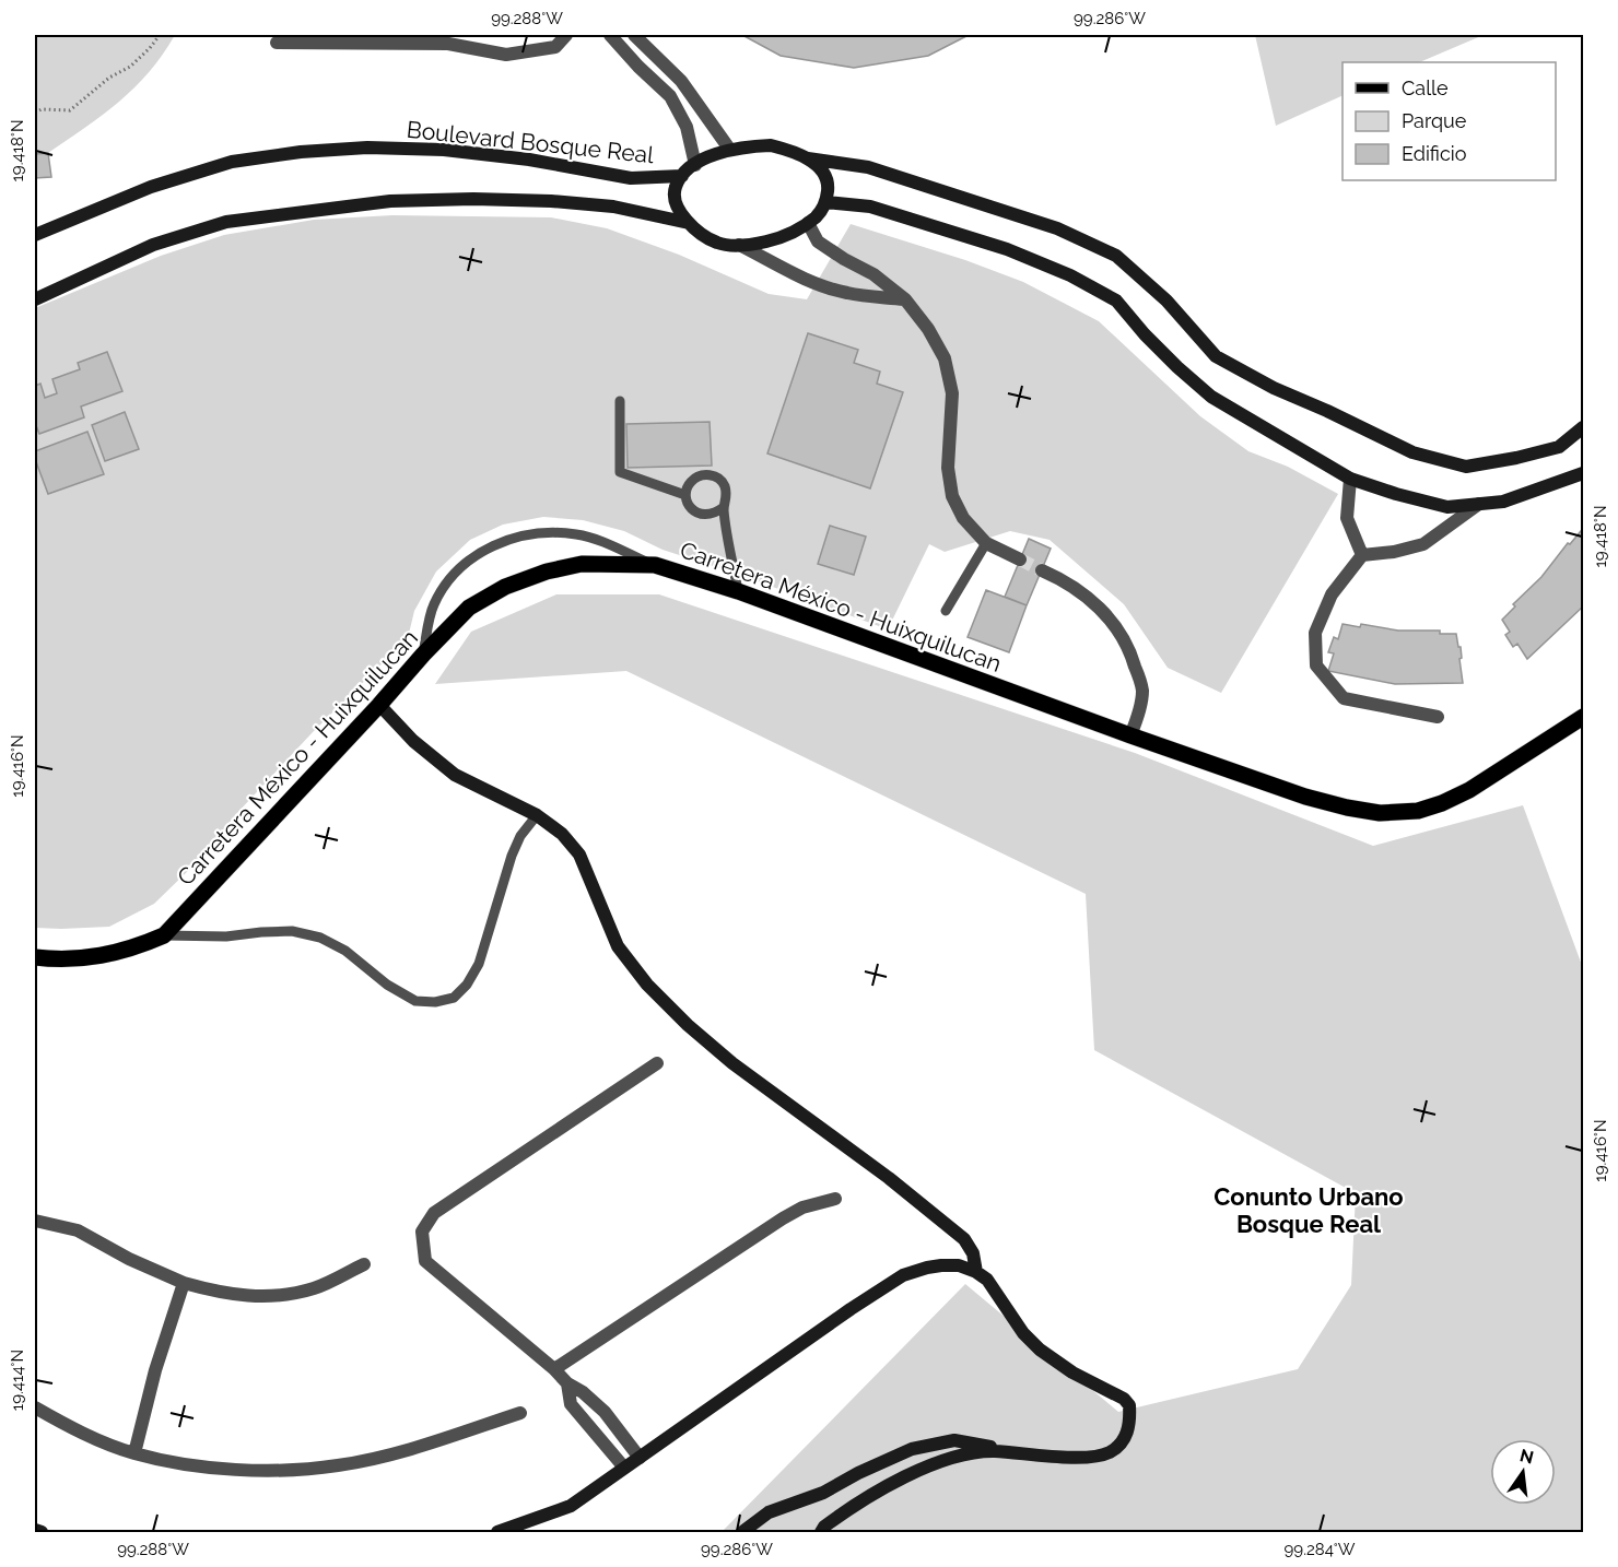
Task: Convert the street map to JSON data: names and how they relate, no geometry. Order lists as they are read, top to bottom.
{
  "streets": {
    "main road": ["Carretera México - Huixquilucan"],
    "street": ["Boulevard Bosque Real"]
  },
  "districts": ["Conunto Urbano Bosque Real"],
  "legend": ["Calle", "Parque", "Edificio"],
  "north": "top",
  "coordinates": [
    "99.288°W",
    "99.286°W",
    "19.418°N",
    "19.416°N",
    "19.414°N",
    "99.284°W"
  ]
}
